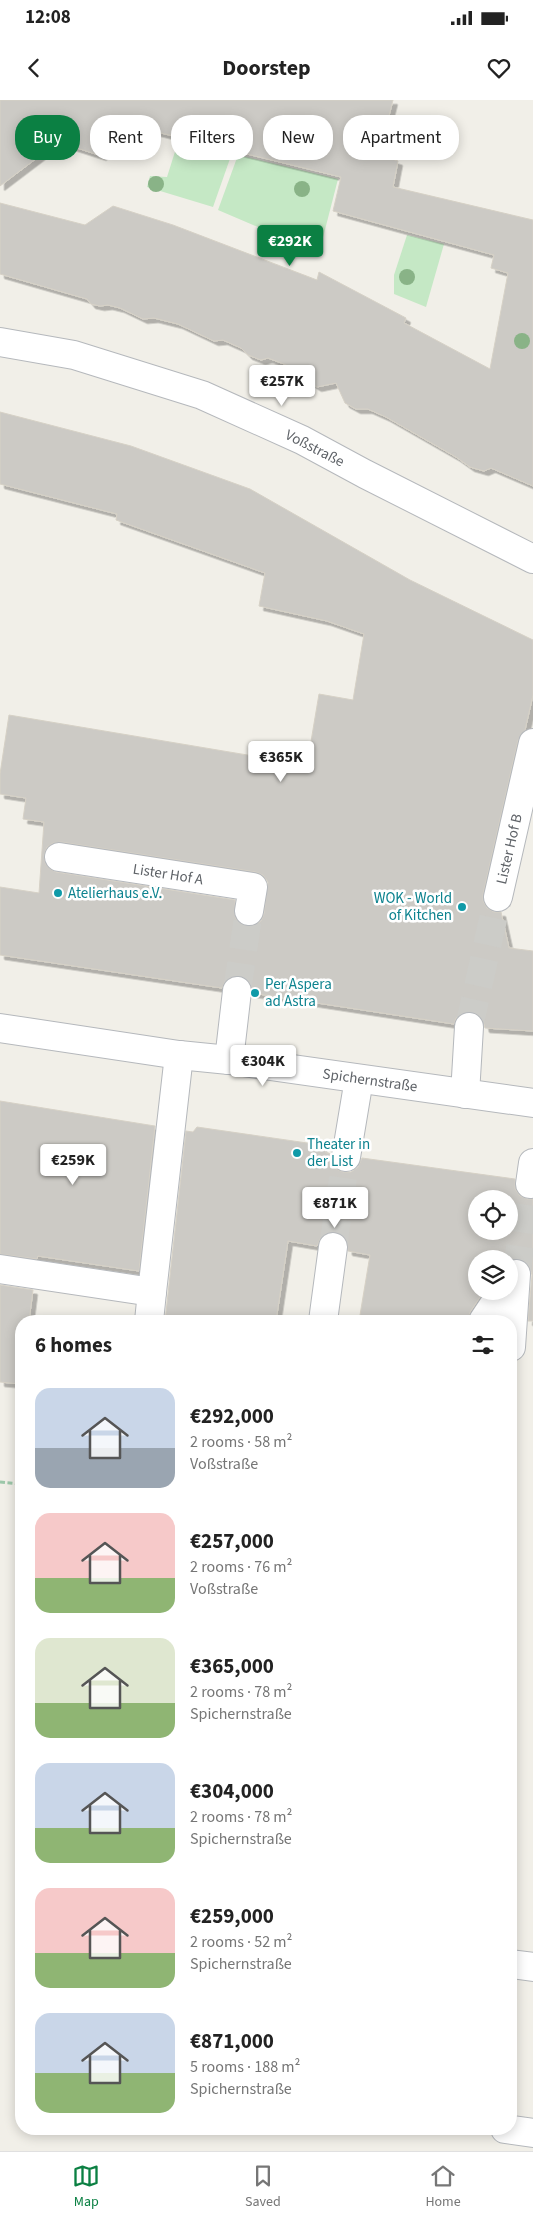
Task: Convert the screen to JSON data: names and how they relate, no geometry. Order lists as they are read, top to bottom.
{
  "streets": {
    "street": [
      "Voßstraße",
      "Lister Hof B",
      "Lister Hof A",
      "Spichernstraße"
    ]
  },
  "places": [
    "Atelierhaus e.V.",
    "WOK - World of Kitchen",
    "Per Aspera ad Astra",
    "Theater in der List"
  ],
  "page": {
    "status": "12:08",
    "header": "Doorstep",
    "chip": [
      "Buy",
      "Rent",
      "Filters",
      "New",
      "Apartment"
    ],
    "price": [
      "€292K",
      "€257K",
      "€365K",
      "€304K",
      "€259K",
      "€871K"
    ],
    "heading": "6 homes",
    "list": [
      {
        "name": "€292,000",
        "note": "2 rooms · 58 m² · Voßstraße"
      },
      {
        "name": "€257,000",
        "note": "2 rooms · 76 m² · Voßstraße"
      },
      {
        "name": "€365,000",
        "note": "2 rooms · 78 m² · Spichernstraße"
      },
      {
        "name": "€304,000",
        "note": "2 rooms · 78 m² · Spichernstraße"
      },
      {
        "name": "€259,000",
        "note": "2 rooms · 52 m² · Spichernstraße"
      },
      {
        "name": "€871,000",
        "note": "5 rooms · 188 m² · Spichernstraße"
      }
    ],
    "tabs": ["Map", "Saved", "Home"]
  }
}
